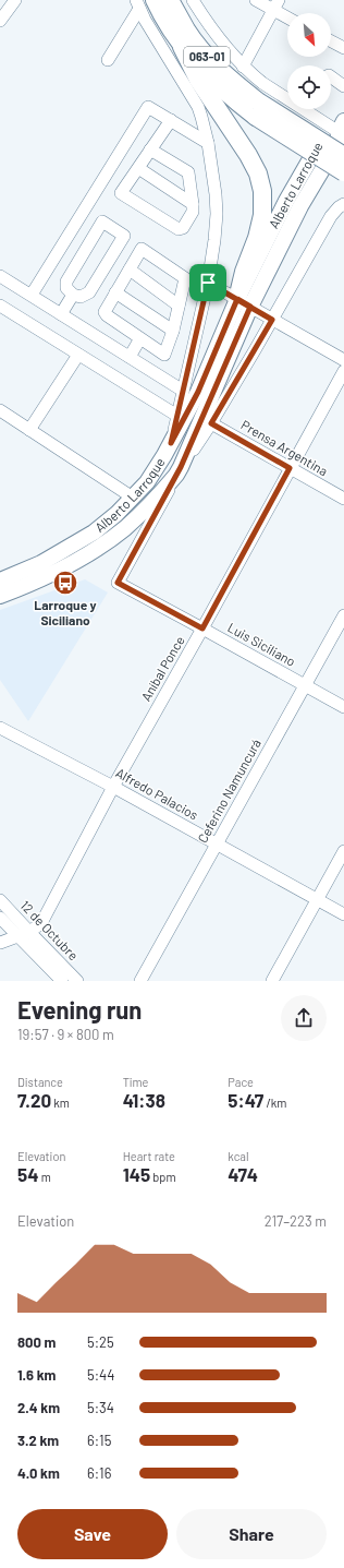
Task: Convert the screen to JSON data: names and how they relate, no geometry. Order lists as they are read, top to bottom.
{
  "streets": {
    "highway": ["063-01"],
    "main road": ["Alberto Larroque"],
    "street": [
      "Prensa Argentina",
      "Luis Siciliano",
      "Aníbal Ponce",
      "Ceferino Namuncurá",
      "Alfredo Palacios",
      "12 de Octubre"
    ]
  },
  "crossings": [
    ["Alberto Larroque", "Luis Siciliano"],
    ["Prensa Argentina", "Aníbal Ponce"],
    ["Luis Siciliano", "Aníbal Ponce"],
    ["Luis Siciliano", "Ceferino Namuncurá"],
    ["Aníbal Ponce", "Alfredo Palacios"],
    ["Aníbal Ponce", "12 de Octubre"],
    ["Ceferino Namuncurá", "Alfredo Palacios"]
  ],
  "places": {
    "bus stop": ["Larroque y Siciliano"]
  },
  "north": "bottom right",
  "page": {
    "heading": ["Evening run", "19:57 · 9 × 800 m"],
    "stats": [
      ["Distance", "7.20 km"],
      ["Time", "41:38"],
      ["Pace", "5:47 /km"],
      ["Elevation", "54 m"],
      ["Heart rate", "145 bpm"],
      ["kcal", "474"]
    ],
    "chart": ["Elevation", "217–223 m"],
    "list": [
      {
        "name": "800 m",
        "note": "5:25"
      },
      {
        "name": "1.6 km",
        "note": "5:44"
      },
      {
        "name": "2.4 km",
        "note": "5:34"
      },
      {
        "name": "3.2 km",
        "note": "6:15"
      },
      {
        "name": "4.0 km",
        "note": "6:16"
      }
    ],
    "buttons": ["Save", "Share"]
  }
}
